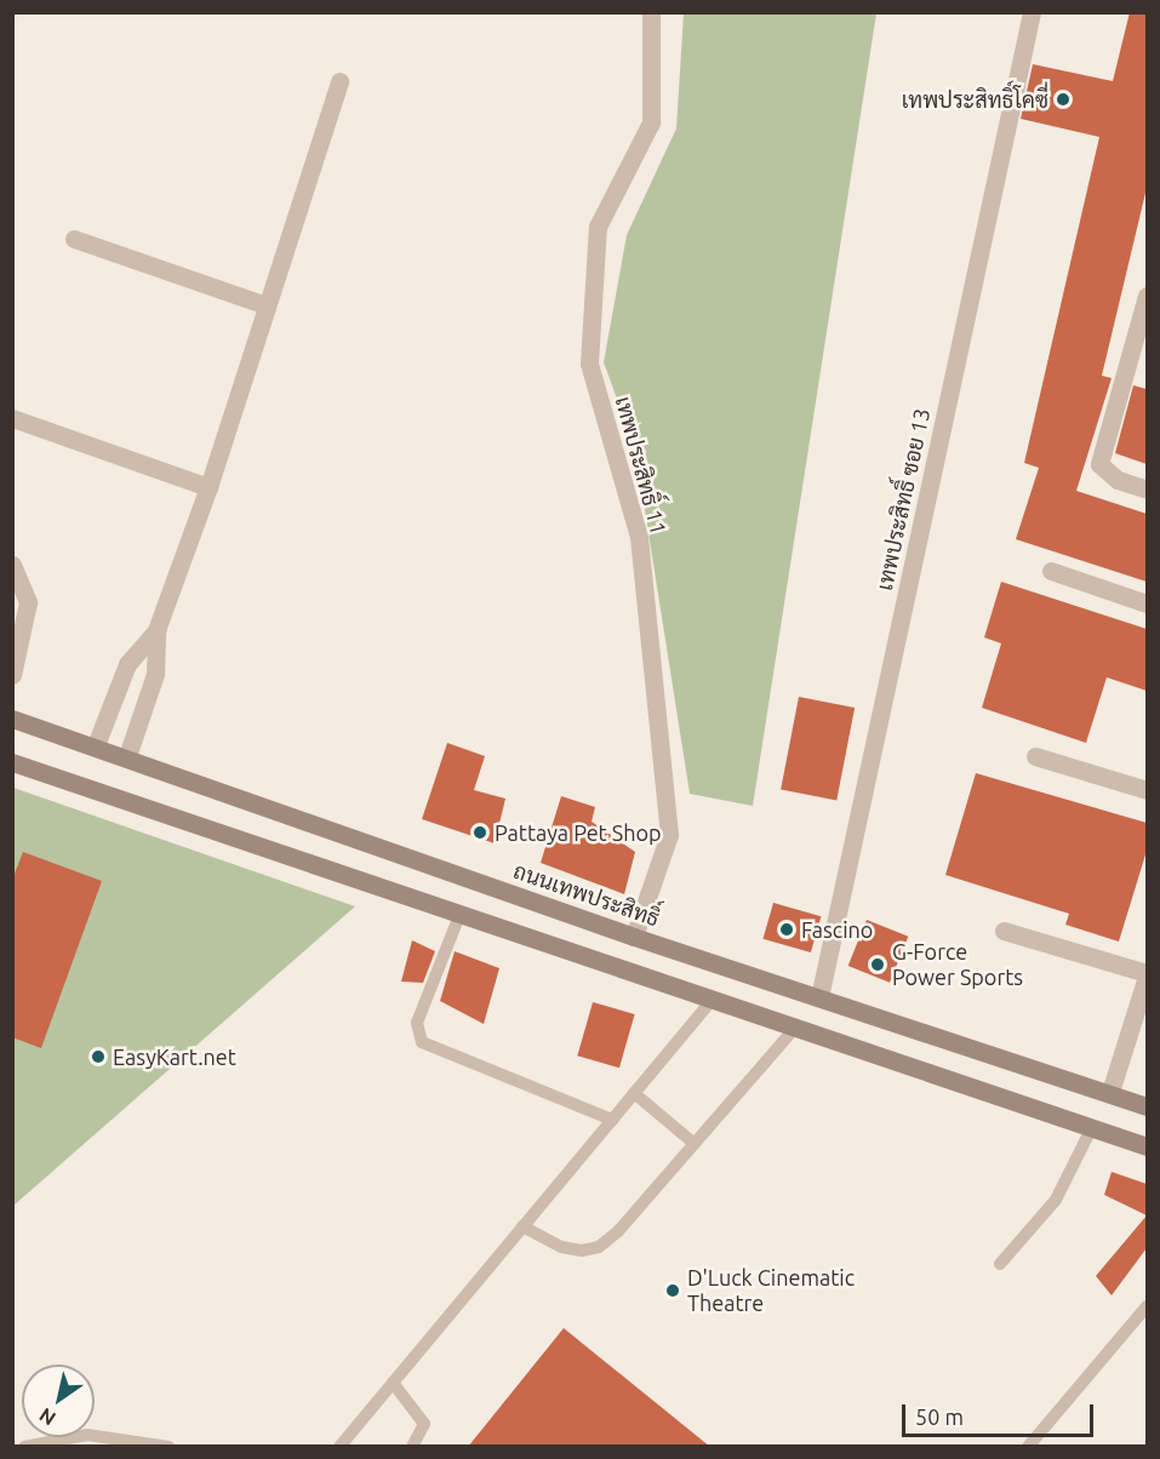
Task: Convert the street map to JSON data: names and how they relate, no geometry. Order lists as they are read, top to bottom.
{
  "streets": {
    "main road": ["ถนนเทพประสิทธิ์"],
    "street": ["เทพประสิทธิ์ 11", "เทพประสิทธิ์ ซอย 13"]
  },
  "crossings": [
    ["เทพประสิทธิ์ 11", "ถนนเทพประสิทธิ์"],
    ["เทพประสิทธิ์ ซอย 13", "ถนนเทพประสิทธิ์"]
  ],
  "places": [
    "เทพประสิทธิ์โคซี่",
    "Pattaya Pet Shop",
    "Fascino",
    "G-Force Power Sports",
    "EasyKart.net",
    "D'Luck Cinematic Theatre"
  ],
  "scale_bar": "50 m",
  "north": "bottom left"
}
